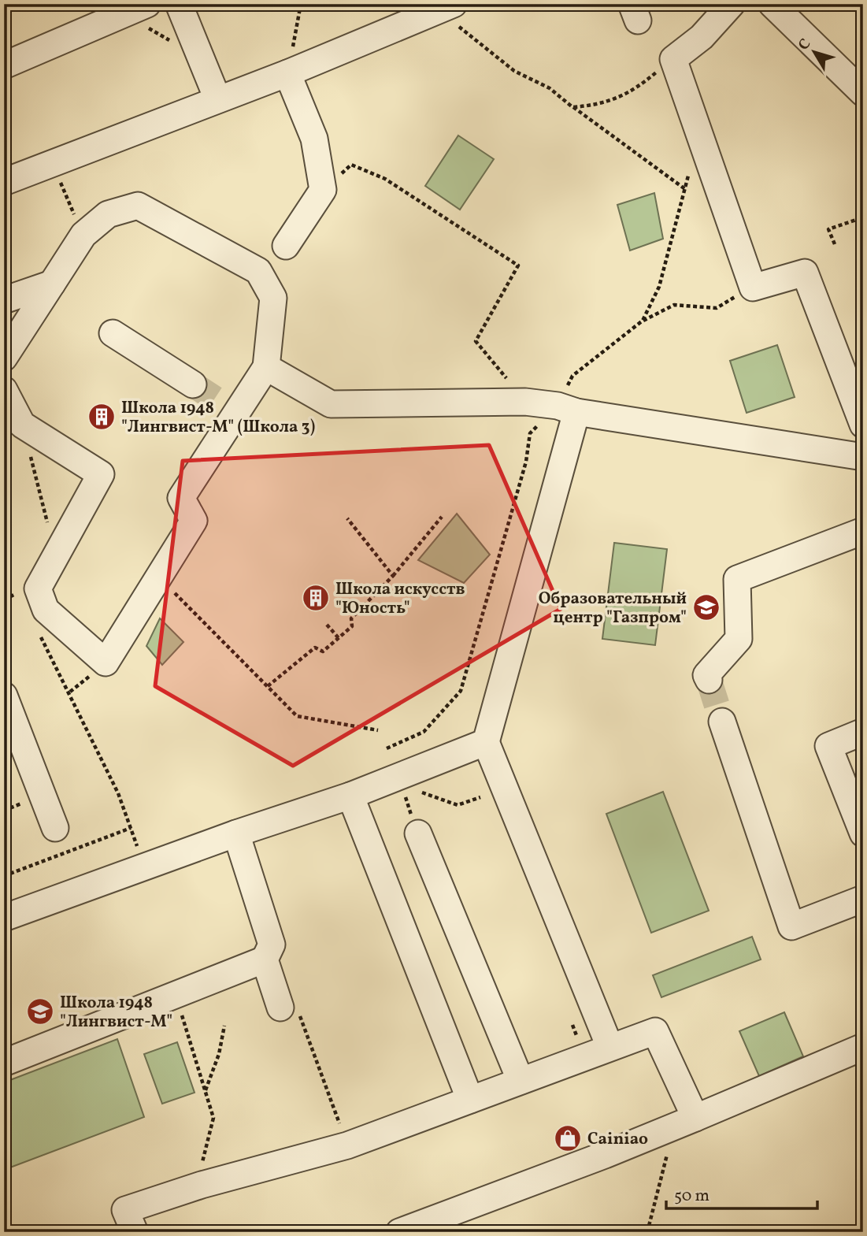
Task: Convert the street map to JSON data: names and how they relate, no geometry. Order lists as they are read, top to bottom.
{
  "places": {
    "building": ["Школа 1948 \"Лингвист-М\" (Школа 3)", "Школа искусств \"Юность\""],
    "school or university": ["Образовательный центр \"Газпром\"", "Школа 1948 \"Лингвист-М\""],
    "shop": ["Cainiao"]
  },
  "scale_bar": "50 m",
  "north": "top left"
}
